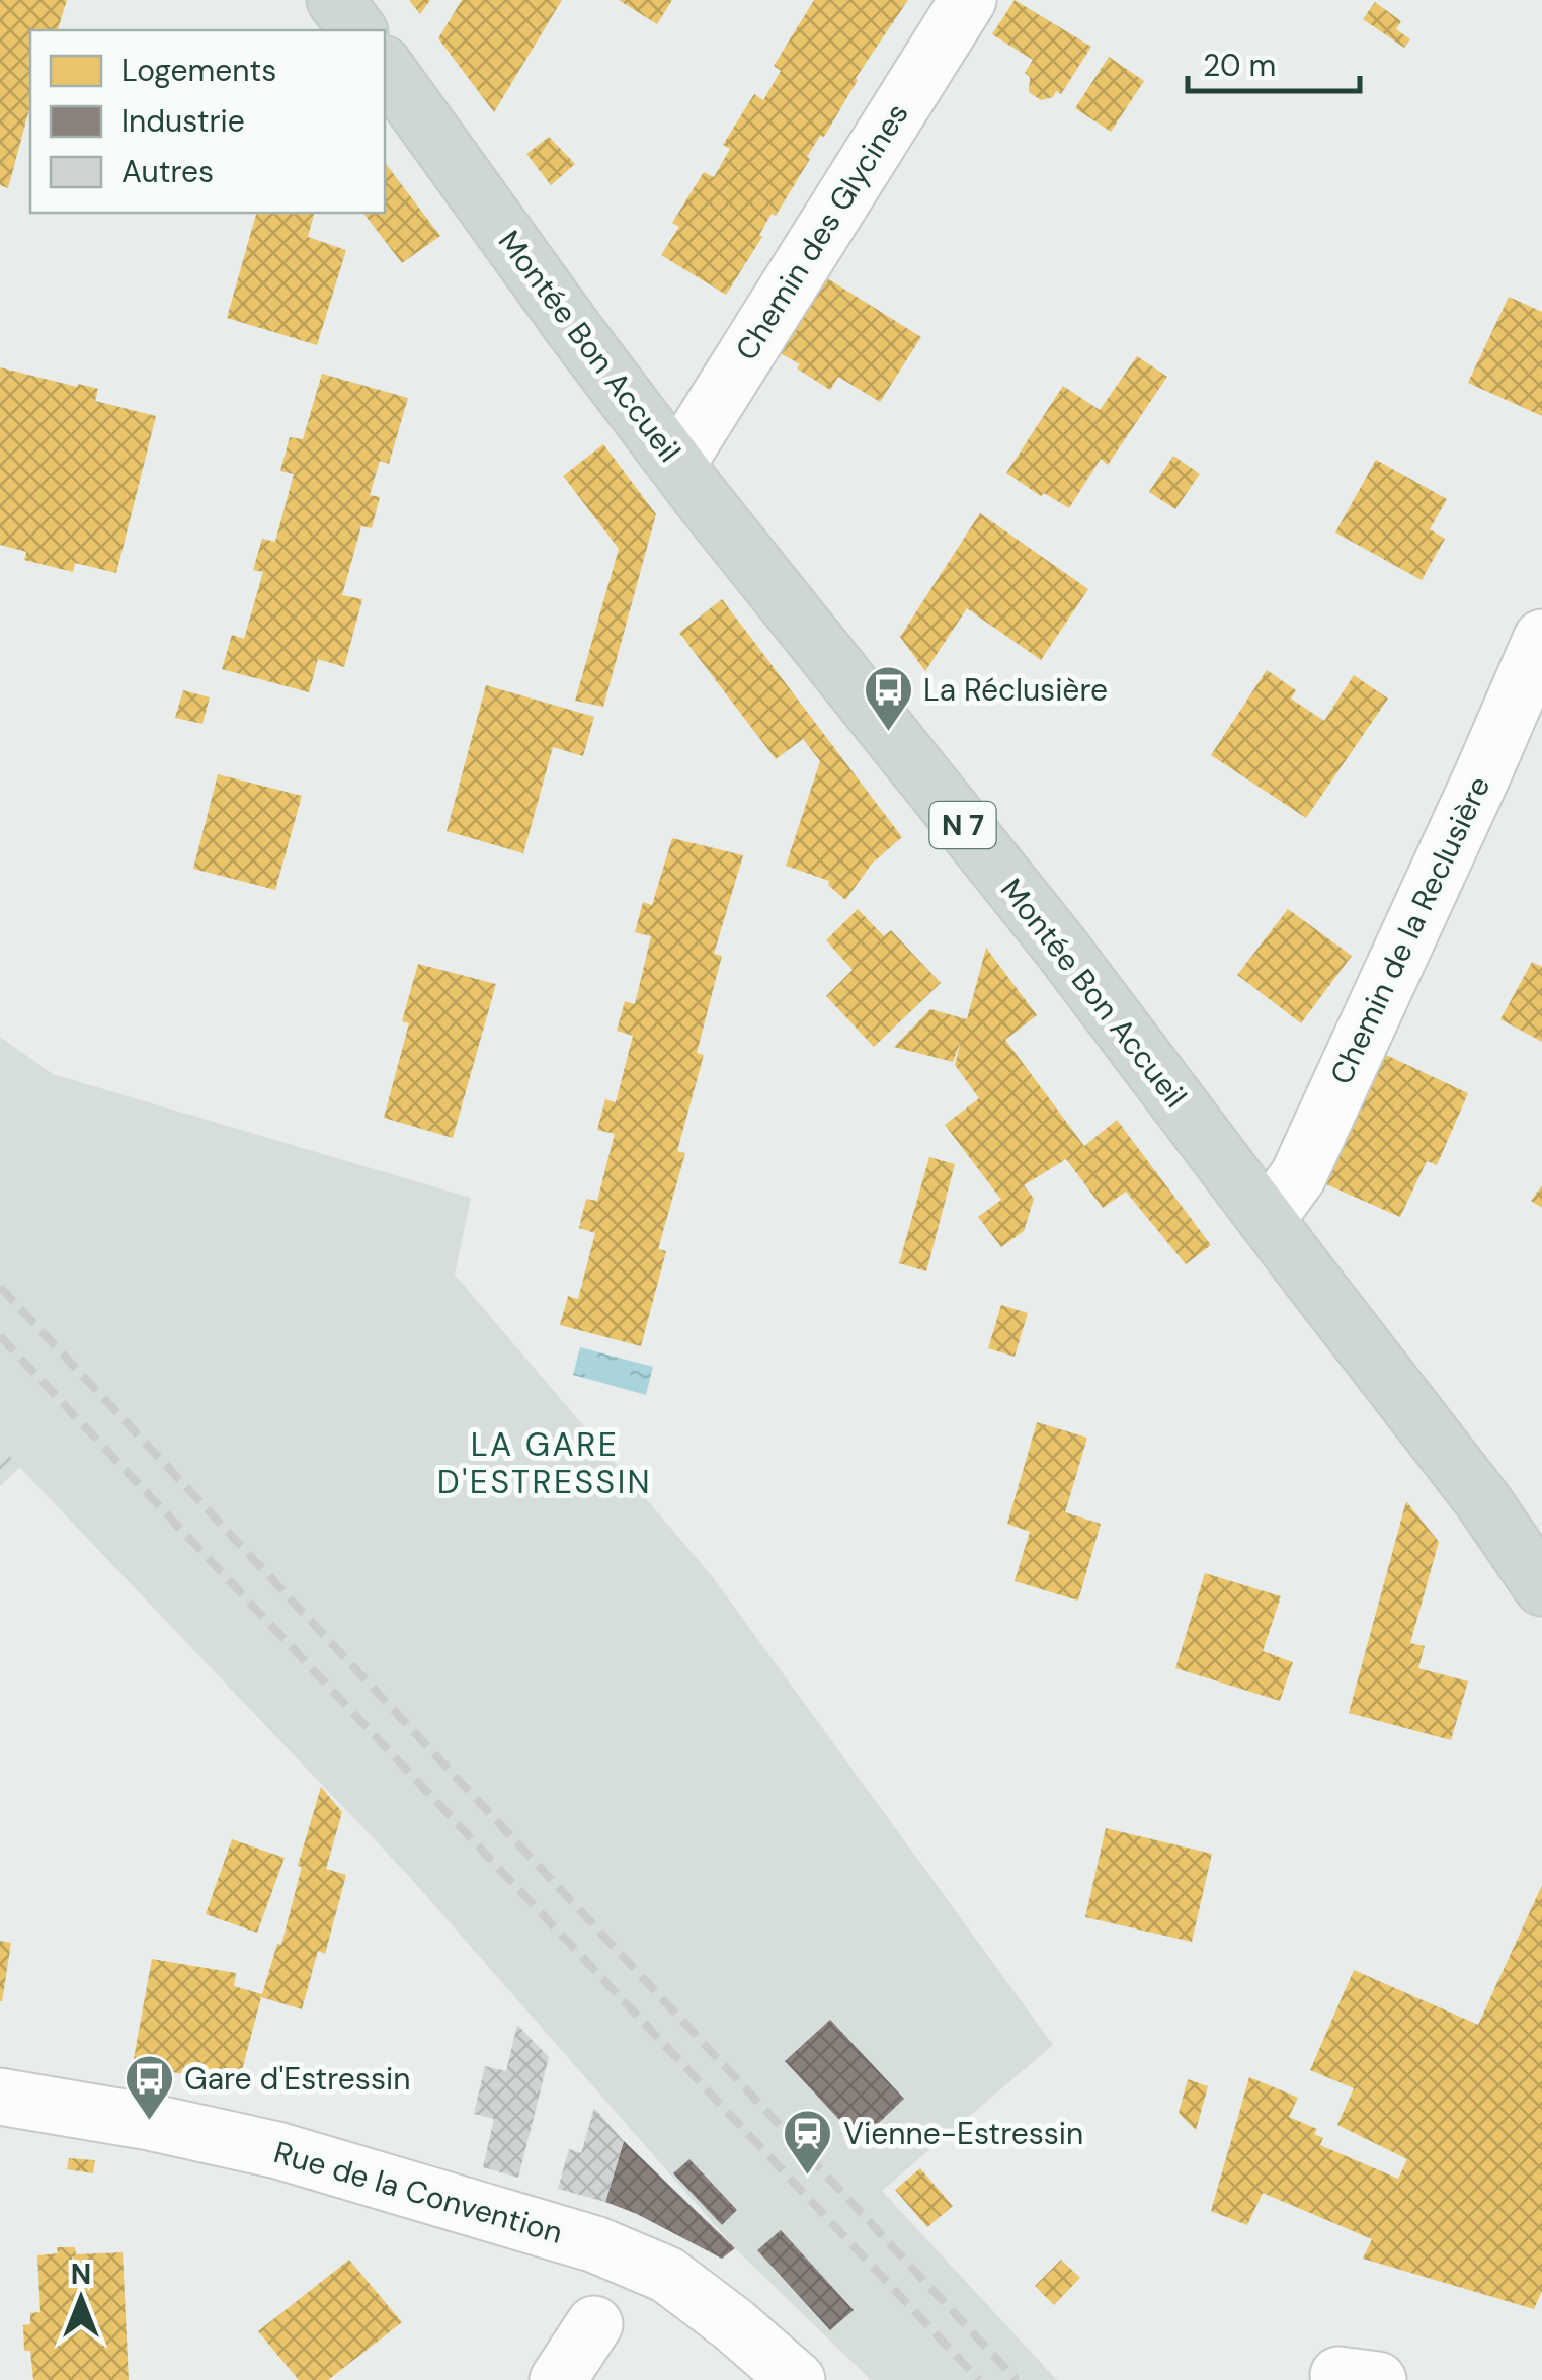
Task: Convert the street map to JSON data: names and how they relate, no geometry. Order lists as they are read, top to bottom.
{
  "streets": {
    "main road": ["Montée Bon Accueil", "N 7"],
    "street": ["Chemin des Glycines", "Chemin de la Reclusière", "Rue de la Convention"]
  },
  "crossings": [
    ["Chemin des Glycines", "Montée Bon Accueil"],
    ["Montée Bon Accueil", "Chemin de la Reclusière"]
  ],
  "districts": ["LA GARE D'ESTRESSIN"],
  "places": {
    "bus stop": ["La Réclusière", "Gare d'Estressin"],
    "station": ["Vienne-Estressin"]
  },
  "legend": ["Logements", "Industrie", "Autres"],
  "scale_bar": "20 m",
  "north": "top"
}
